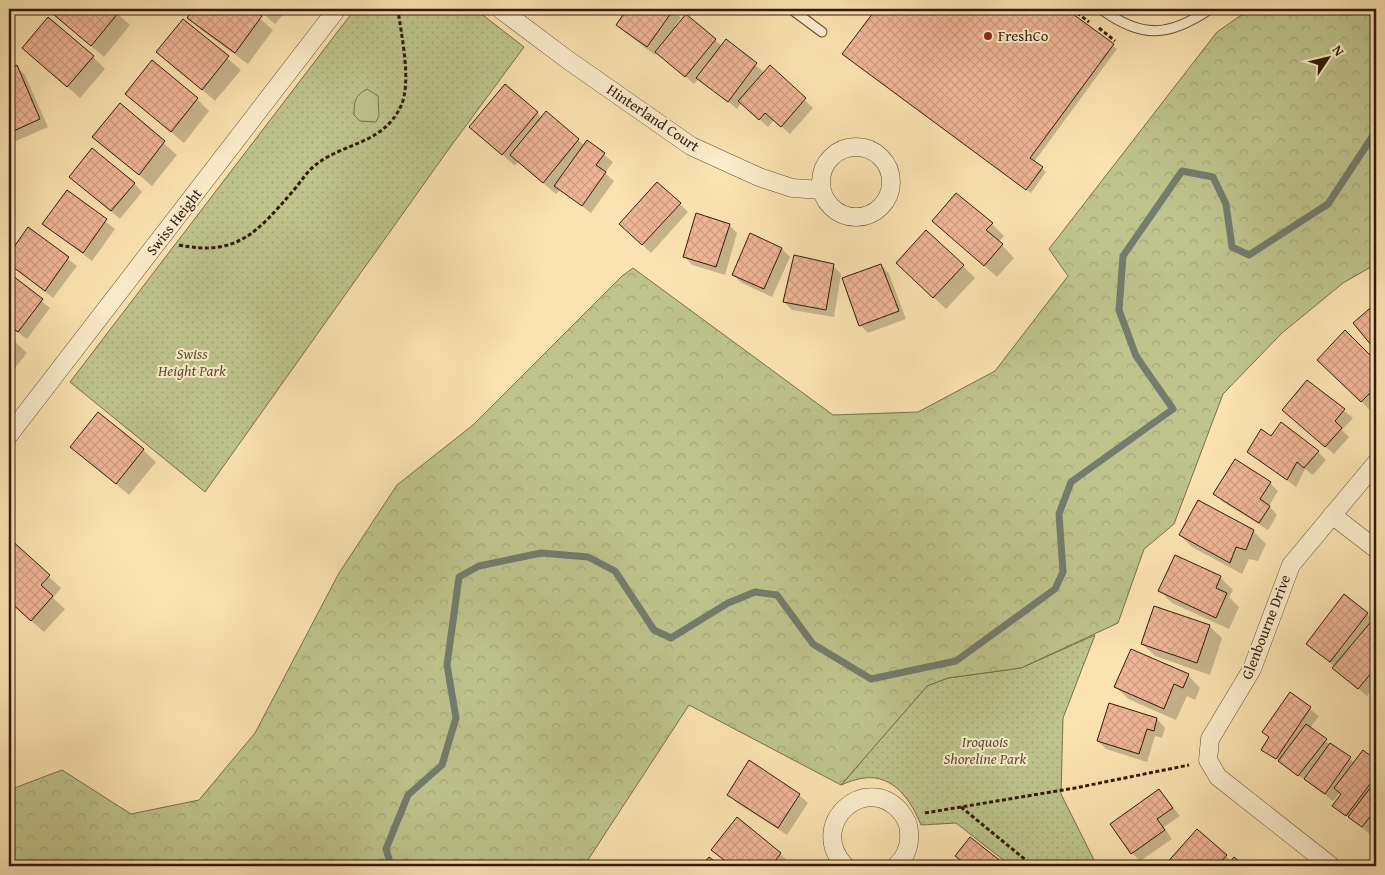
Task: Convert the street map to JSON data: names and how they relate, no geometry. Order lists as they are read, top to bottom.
{
  "streets": {
    "street": ["Hinterland Court", "Swiss Height", "Glenbourne Drive"]
  },
  "parks": ["Swiss Height Park", "Iroquois Shoreline Park"],
  "places": ["FreshCo"],
  "north": "top right"
}
